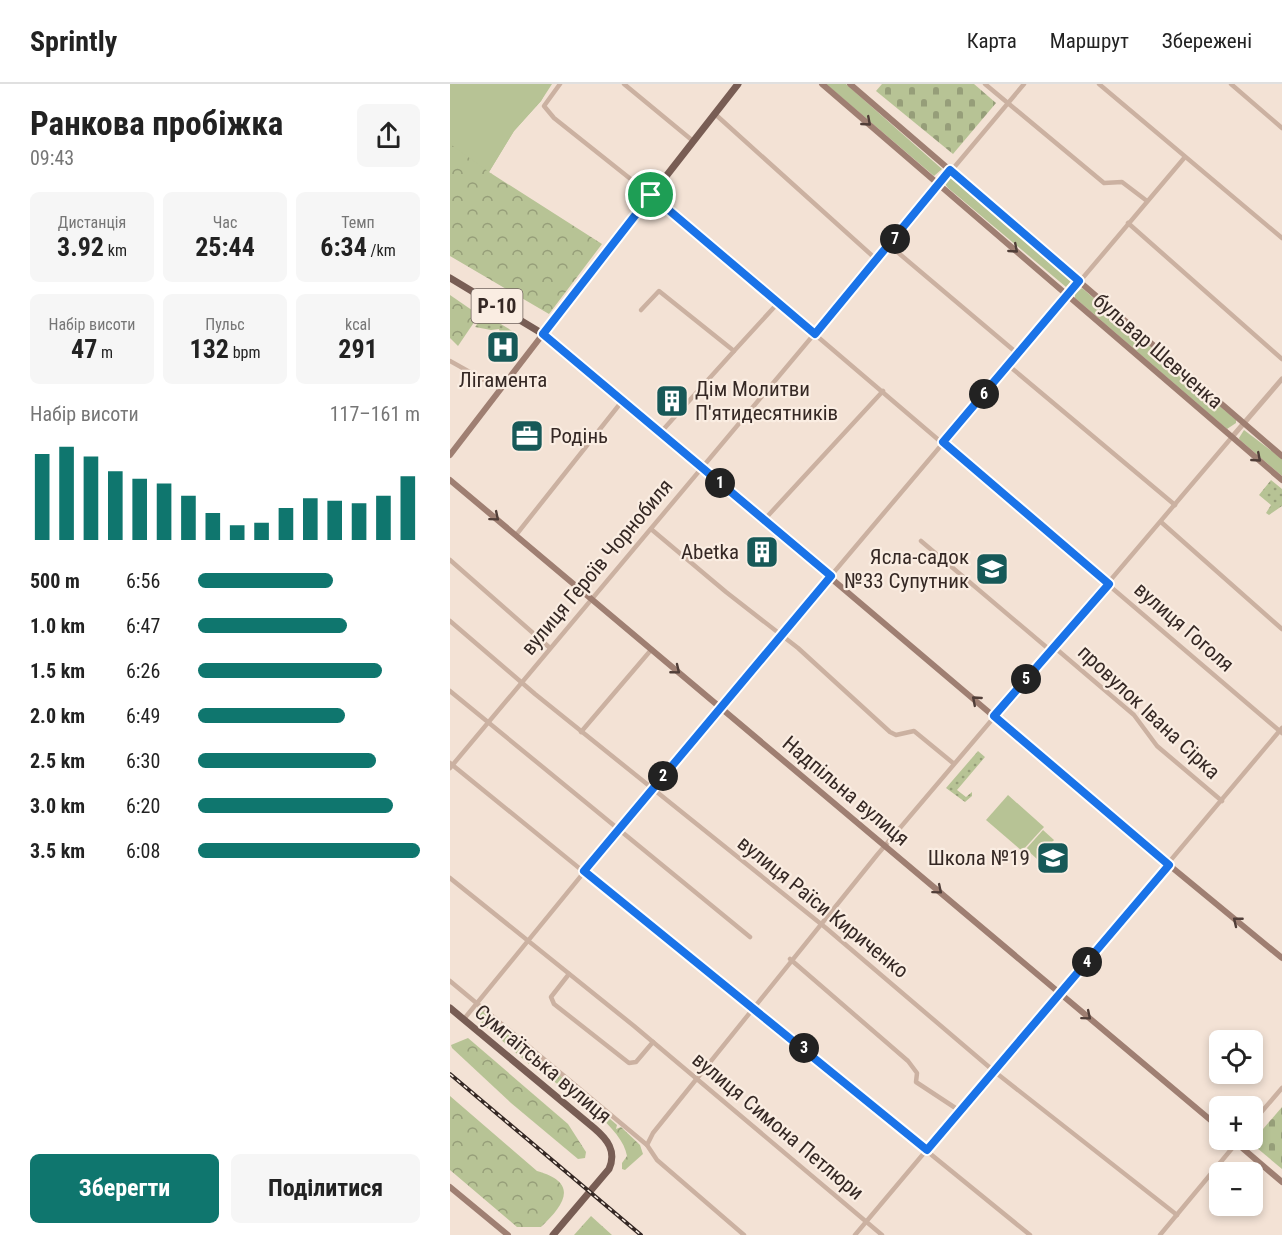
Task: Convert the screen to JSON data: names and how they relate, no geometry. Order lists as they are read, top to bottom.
{
  "streets": {
    "main road": [
      "Р-10",
      "бульвар Шевченка",
      "Надпільна вулиця",
      "Сумгаїтська вулиця"
    ],
    "street": [
      "вулиця Героїв Чорнобиля",
      "вулиця Гоголя",
      "провулок Івана Сірка",
      "вулиця Раїси Кириченко",
      "вулиця Симона Петлюри"
    ]
  },
  "crossings": [
    ["Р-10", "вулиця Гоголя"],
    ["бульвар Шевченка", "вулиця Героїв Чорнобиля"],
    ["вулиця Героїв Чорнобиля", "вулиця Гоголя"],
    ["вулиця Героїв Чорнобиля", "Надпільна вулиця"],
    ["вулиця Героїв Чорнобиля", "вулиця Раїси Кириченко"]
  ],
  "one_way": ["Надпільна вулиця"],
  "places": {
    "hospital": ["Лігамента"],
    "building": ["Дім Молитви П'ятидесятників", "Abetka"],
    "office": ["Родінь"],
    "school or university": ["Ясла-садок №33 Супутник", "Школа №19"]
  },
  "page": {
    "header": "Sprintly",
    "nav": ["Карта", "Маршрут", "Збережені"],
    "heading": ["Ранкова пробіжка", "09:43"],
    "stats": [
      ["Дистанція", "3.92 km"],
      ["Час", "25:44"],
      ["Темп", "6:34 /km"],
      ["Набір висоти", "47 m"],
      ["Пульс", "132 bpm"],
      ["kcal", "291"]
    ],
    "pins": [
      "7",
      "6",
      "1",
      "5",
      "2",
      "4",
      "3"
    ],
    "chart": ["Набір висоти", "117–161 m"],
    "list": [
      {
        "name": "500 m",
        "note": "6:56"
      },
      {
        "name": "1.0 km",
        "note": "6:47"
      },
      {
        "name": "1.5 km",
        "note": "6:26"
      },
      {
        "name": "2.0 km",
        "note": "6:49"
      },
      {
        "name": "2.5 km",
        "note": "6:30"
      },
      {
        "name": "3.0 km",
        "note": "6:20"
      },
      {
        "name": "3.5 km",
        "note": "6:08"
      }
    ],
    "map_buttons": ["+", "−"],
    "buttons": ["Зберегти", "Поділитися"]
  }
}
